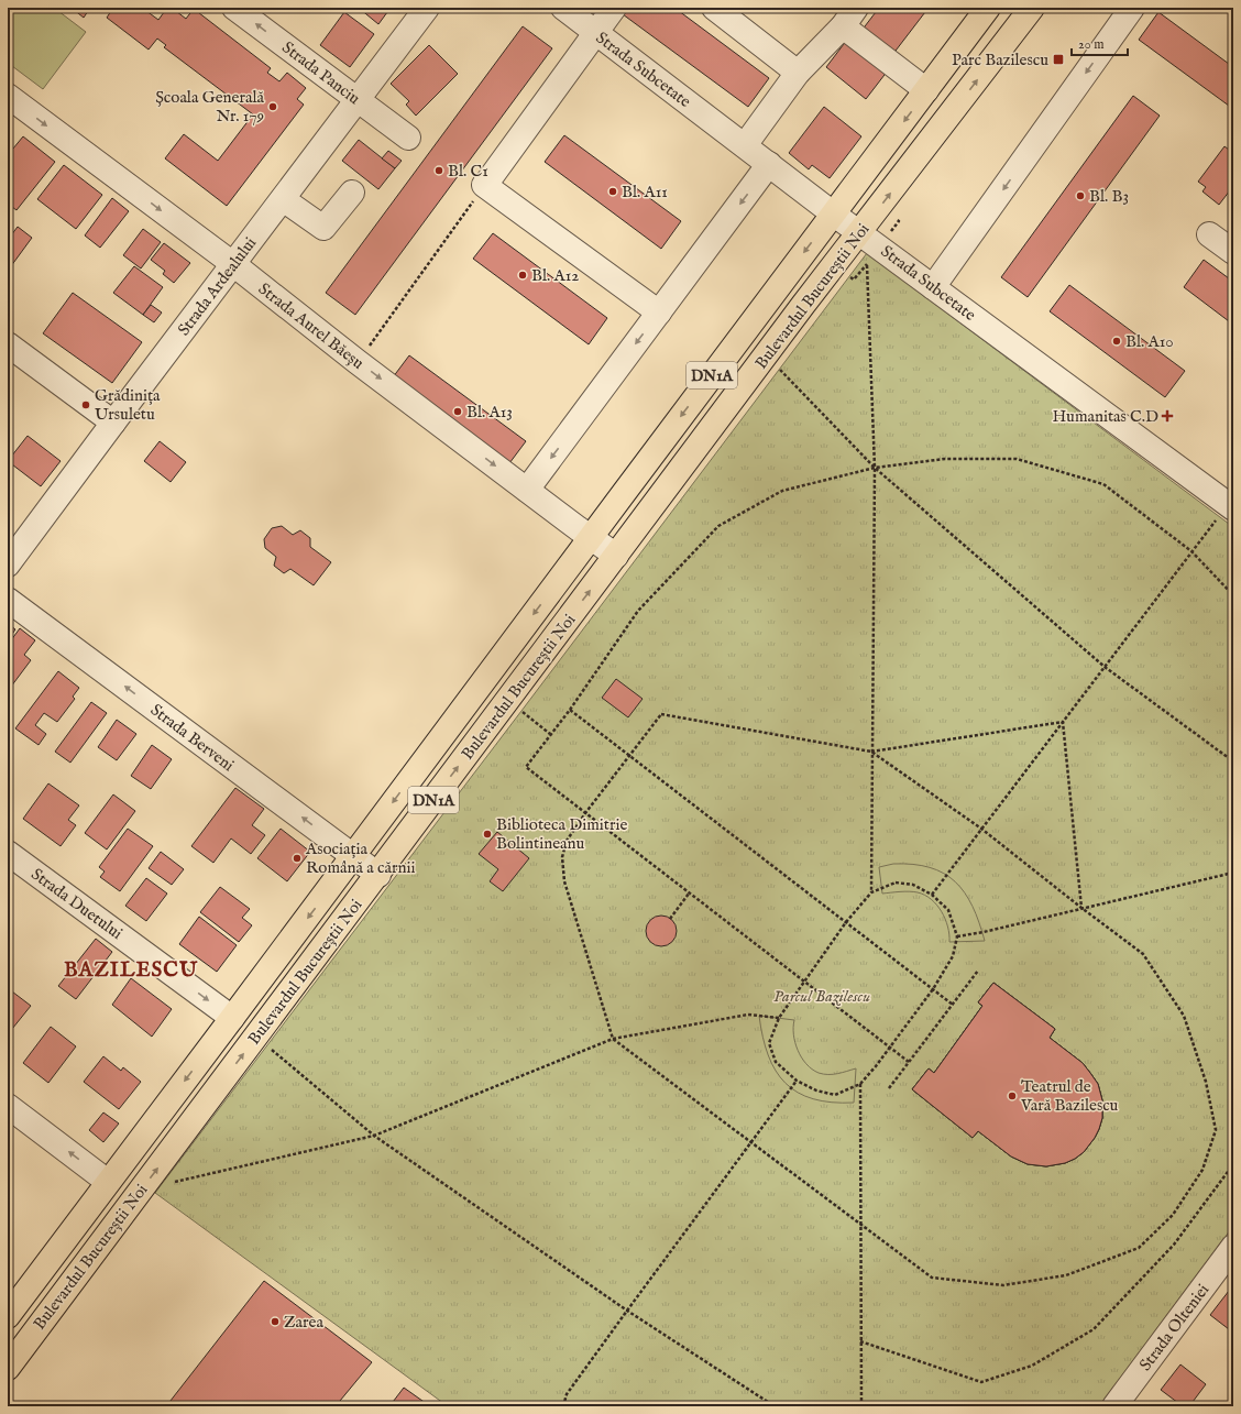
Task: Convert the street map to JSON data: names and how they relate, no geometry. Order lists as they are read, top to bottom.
{
  "streets": {
    "main road": ["Bulevardul Bucureștii Noi", "DN1A"],
    "street": [
      "Strada Subcetate",
      "Strada Panciu",
      "Strada Ardealului",
      "Strada Aurel Băeșu",
      "Strada Berveni",
      "Strada Duetului",
      "Strada Olteniei"
    ]
  },
  "crossings": [
    ["Strada Subcetate", "Bulevardul Bucureștii Noi"],
    ["Strada Panciu", "Strada Ardealului"],
    ["Strada Ardealului", "Strada Aurel Băeșu"],
    ["Bulevardul Bucureștii Noi", "Strada Aurel Băeșu"],
    ["Bulevardul Bucureștii Noi", "Strada Berveni"],
    ["Bulevardul Bucureștii Noi", "Strada Duetului"]
  ],
  "one_way": ["Strada Panciu", "Strada Aurel Băeșu", "Strada Berveni"],
  "districts": ["BAZILESCU"],
  "parks": ["Parcul Bazilescu"],
  "places": {
    "transit": ["Parc Bazilescu"],
    "other": [
      "Școala Generală Nr. 179",
      "Bl. C1",
      "Bl. A11",
      "Bl. B3",
      "Bl. A12",
      "Bl. A10",
      "Grădinița Ursuletu",
      "Bl. A13",
      "Biblioteca Dimitrie Bolintineanu",
      "Asociația Română a cărnii",
      "Teatrul de Vară Bazilescu",
      "Zarea"
    ],
    "health": ["Humanitas C.D"]
  },
  "scale_bar": "20 m"
}
